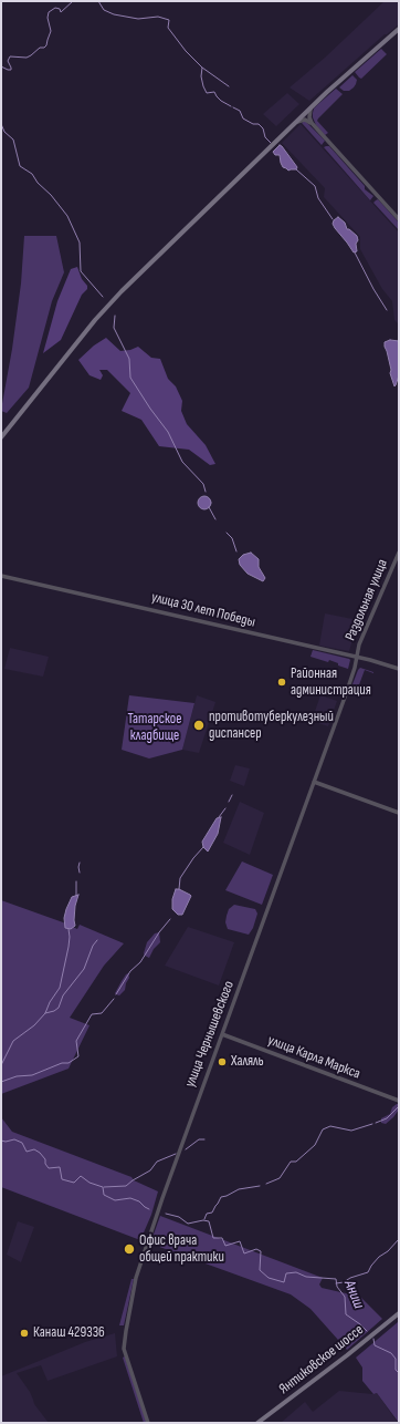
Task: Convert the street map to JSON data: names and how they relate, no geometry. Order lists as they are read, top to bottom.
{
  "streets": {
    "main road": ["Янтиковское шоссе"],
    "street": [
      "Раздольная улица",
      "улица 30 лет Победы",
      "улица Чернышевского",
      "улица Карла Маркса"
    ]
  },
  "crossings": [
    ["Раздольная улица", "улица 30 лет Победы"],
    ["Раздольная улица", "улица Чернышевского"],
    ["улица 30 лет Победы", "улица Чернышевского"],
    ["улица Чернышевского", "улица Карла Маркса"]
  ],
  "water": ["Аниш"],
  "parks": ["Татарское кладбище"],
  "places": [
    "Районная администрация",
    "противотуберкулезный диспансер",
    "Халяль",
    "Офис врача общей практики",
    "Канаш 429336"
  ]
}
